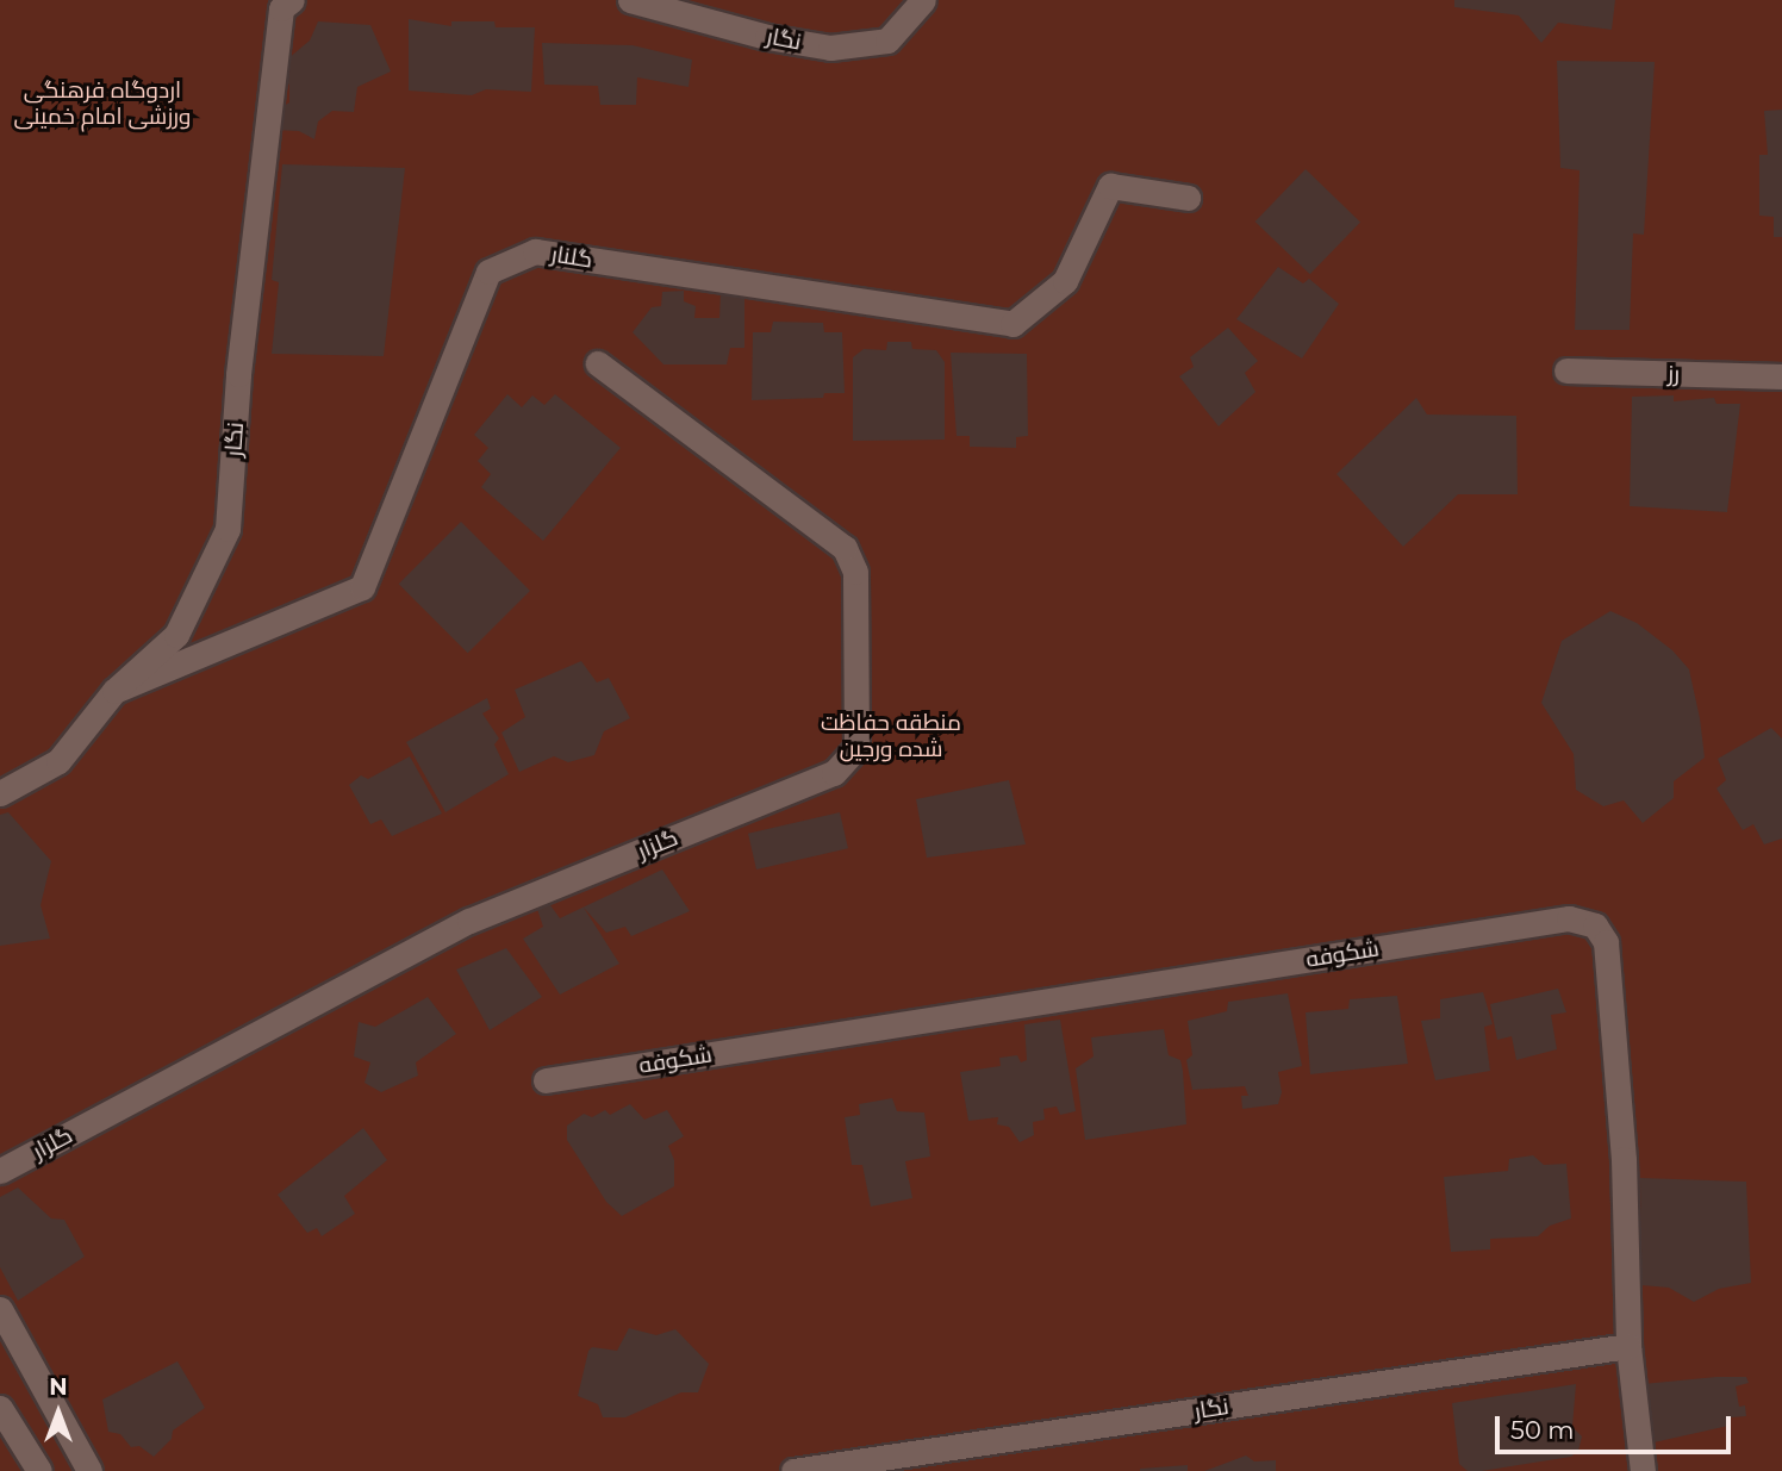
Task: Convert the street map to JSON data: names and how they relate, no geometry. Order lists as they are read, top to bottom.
{
  "streets": {
    "street": [
      "نگار",
      "گلنار",
      "رز",
      "گلزار",
      "شکوفه"
    ]
  },
  "crossings": [
    ["نگار", "گلنار"],
    ["نگار", "شکوفه"]
  ],
  "parks": ["اردوگاه فرهنگی ورزشی امام خمینی", "منطقه حفاظت شده ورجین"],
  "scale_bar": "50 m",
  "north": "top"
}
